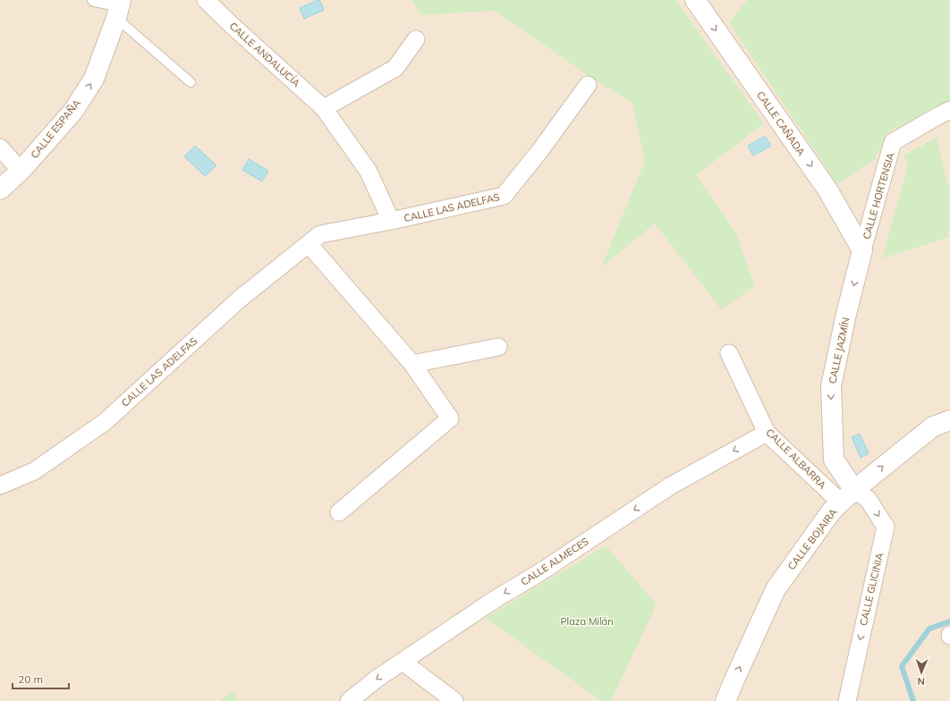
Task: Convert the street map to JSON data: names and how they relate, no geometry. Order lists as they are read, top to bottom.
{
  "streets": {
    "street": [
      "CALLE ANDALUCÍA",
      "CALLE CAÑADA",
      "CALLE ESPAÑA",
      "CALLE HORTENSIA",
      "CALLE LAS ADELFAS",
      "CALLE JAZMÍN",
      "CALLE ALBARRA",
      "CALLE BOJAIRA",
      "CALLE ALMECES",
      "CALLE GLICINIA"
    ]
  },
  "crossings": [
    ["CALLE ANDALUCÍA", "CALLE LAS ADELFAS"],
    ["CALLE CAÑADA", "CALLE HORTENSIA"],
    ["CALLE CAÑADA", "CALLE JAZMÍN"],
    ["CALLE HORTENSIA", "CALLE JAZMÍN"],
    ["CALLE JAZMÍN", "CALLE ALBARRA"],
    ["CALLE JAZMÍN", "CALLE BOJAIRA"],
    ["CALLE JAZMÍN", "CALLE GLICINIA"],
    ["CALLE ALBARRA", "CALLE BOJAIRA"],
    ["CALLE ALBARRA", "CALLE ALMECES"],
    ["CALLE ALBARRA", "CALLE GLICINIA"],
    ["CALLE BOJAIRA", "CALLE GLICINIA"]
  ],
  "one_way": [
    "CALLE CAÑADA",
    "CALLE ESPAÑA",
    "CALLE JAZMÍN",
    "CALLE BOJAIRA",
    "CALLE ALMECES",
    "CALLE GLICINIA"
  ],
  "parks": ["Plaza Milán"],
  "scale_bar": "20 m",
  "north": "bottom"
}
